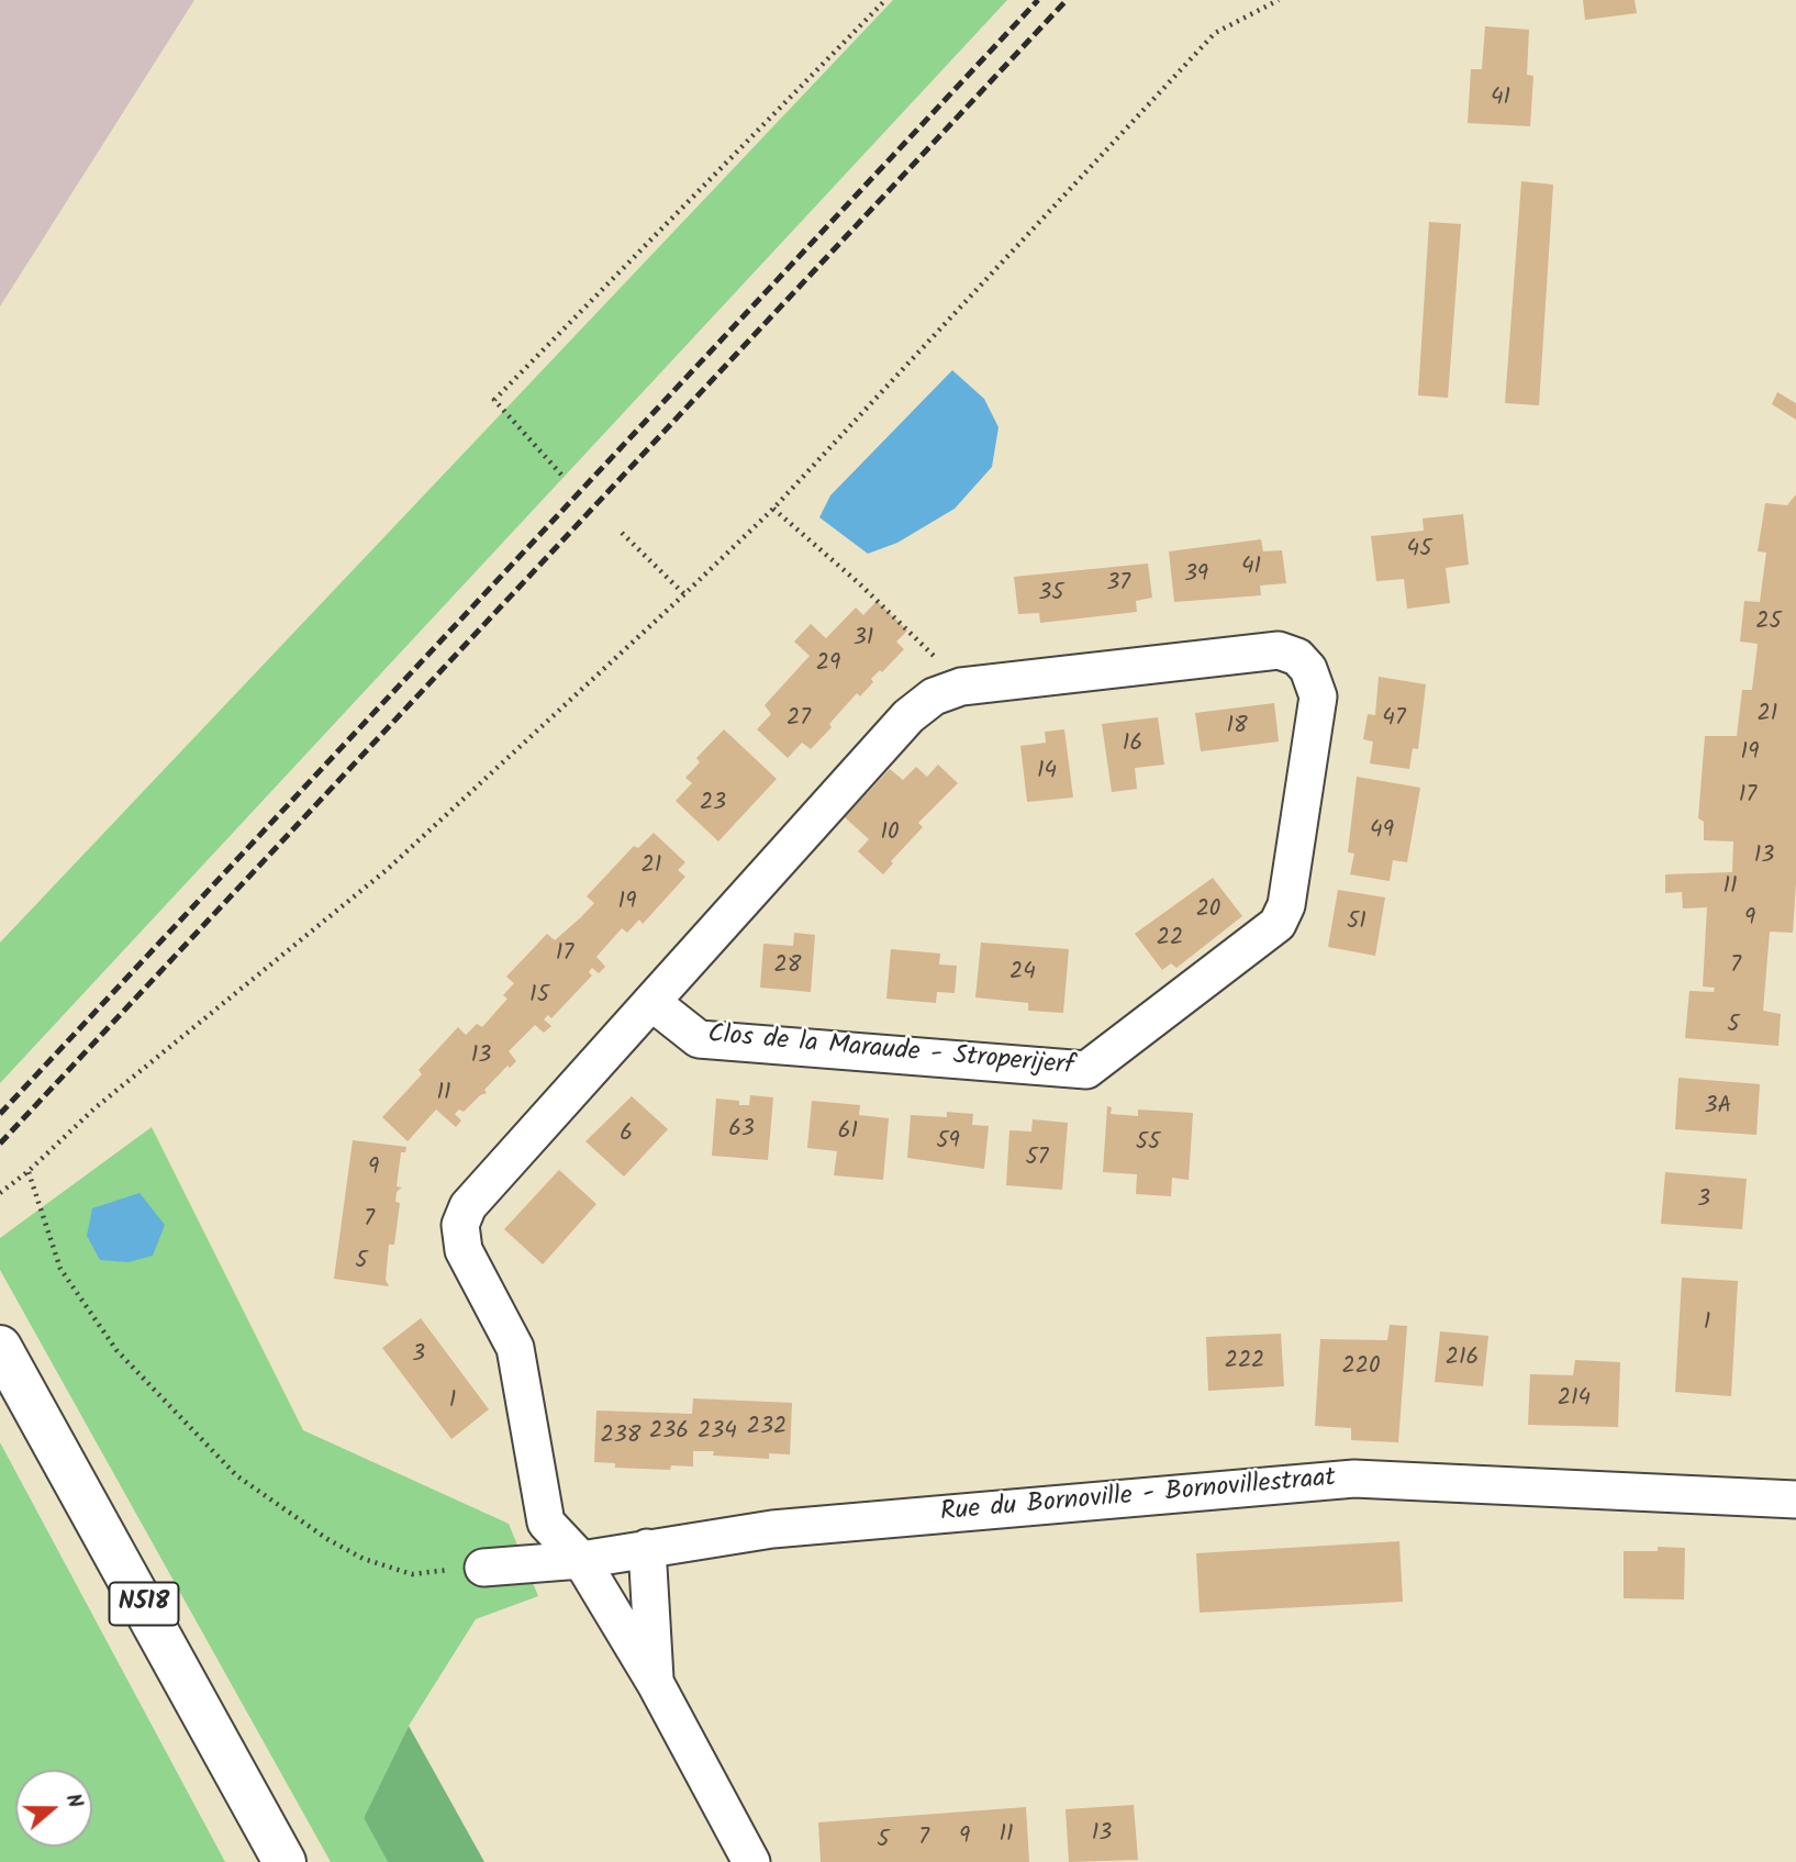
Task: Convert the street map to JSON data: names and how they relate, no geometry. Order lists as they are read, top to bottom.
{
  "streets": {
    "highway": ["N518"],
    "street": ["Clos de la Maraude - Stroperijerf", "Rue du Bornoville - Bornovillestraat"]
  },
  "crossings": [
    ["Clos de la Maraude - Stroperijerf", "Rue du Bornoville - Bornovillestraat"]
  ],
  "house_numbers": [
    "41",
    "45",
    "41",
    "39",
    "37",
    "35",
    "25",
    "31",
    "29",
    "21",
    "27",
    "47",
    "18",
    "16",
    "19",
    "14",
    "17",
    "23",
    "49",
    "10",
    "13",
    "21",
    "11",
    "19",
    "20",
    "9",
    "51",
    "22",
    "17",
    "28",
    "7",
    "24",
    "15",
    "5",
    "13",
    "11",
    "3A",
    "63",
    "61",
    "6",
    "59",
    "55",
    "57",
    "9",
    "3",
    "7",
    "5",
    "1",
    "3",
    "216",
    "222",
    "220",
    "214",
    "1",
    "232",
    "236",
    "234",
    "238",
    "13",
    "11",
    "9",
    "7",
    "5"
  ],
  "north": "right"
}
